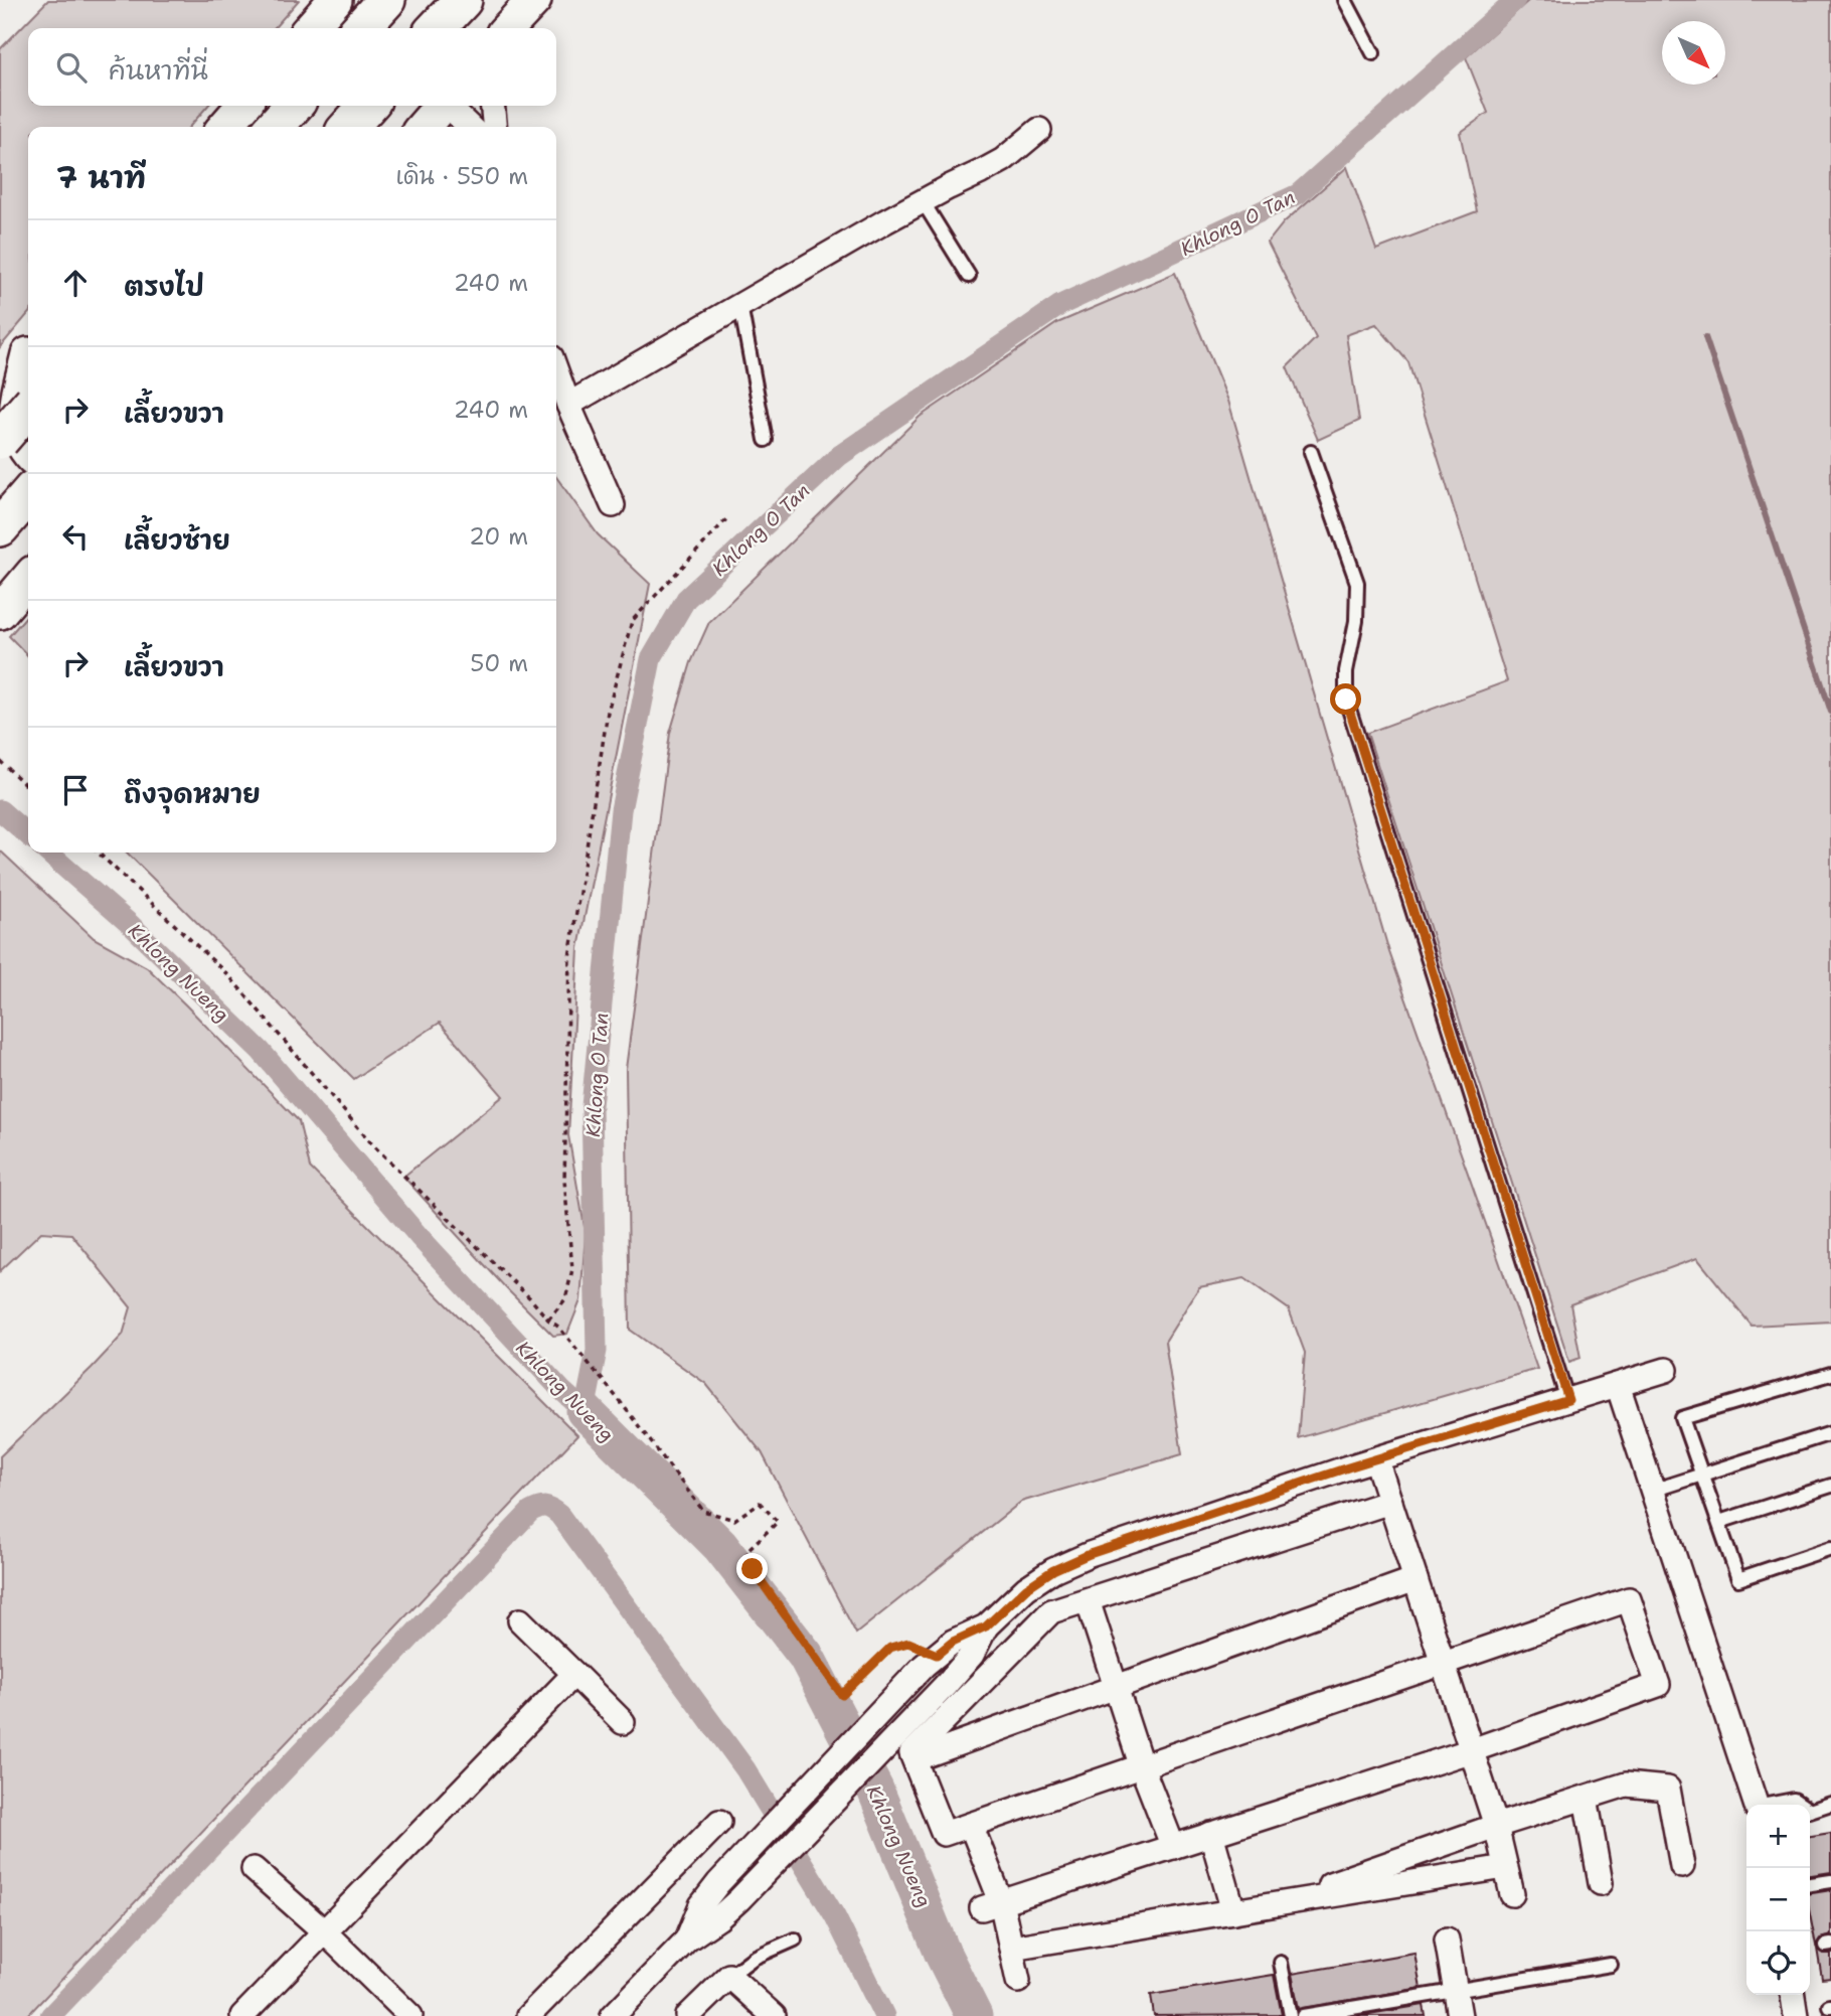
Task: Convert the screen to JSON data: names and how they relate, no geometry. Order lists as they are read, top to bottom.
{
  "water": ["Khlong O Tan", "Khlong Nueng"],
  "north": "bottom right",
  "page": {
    "search": "ค้นหาที่นี่",
    "heading": ["7 นาที", "เดิน · 550 m"],
    "list": [
      ["ตรงไป", "240 m"],
      ["เลี้ยวขวา", "240 m"],
      ["เลี้ยวซ้าย", "20 m"],
      ["เลี้ยวขวา", "50 m"],
      "ถึงจุดหมาย"
    ],
    "map_buttons": ["+", "−"]
  }
}
